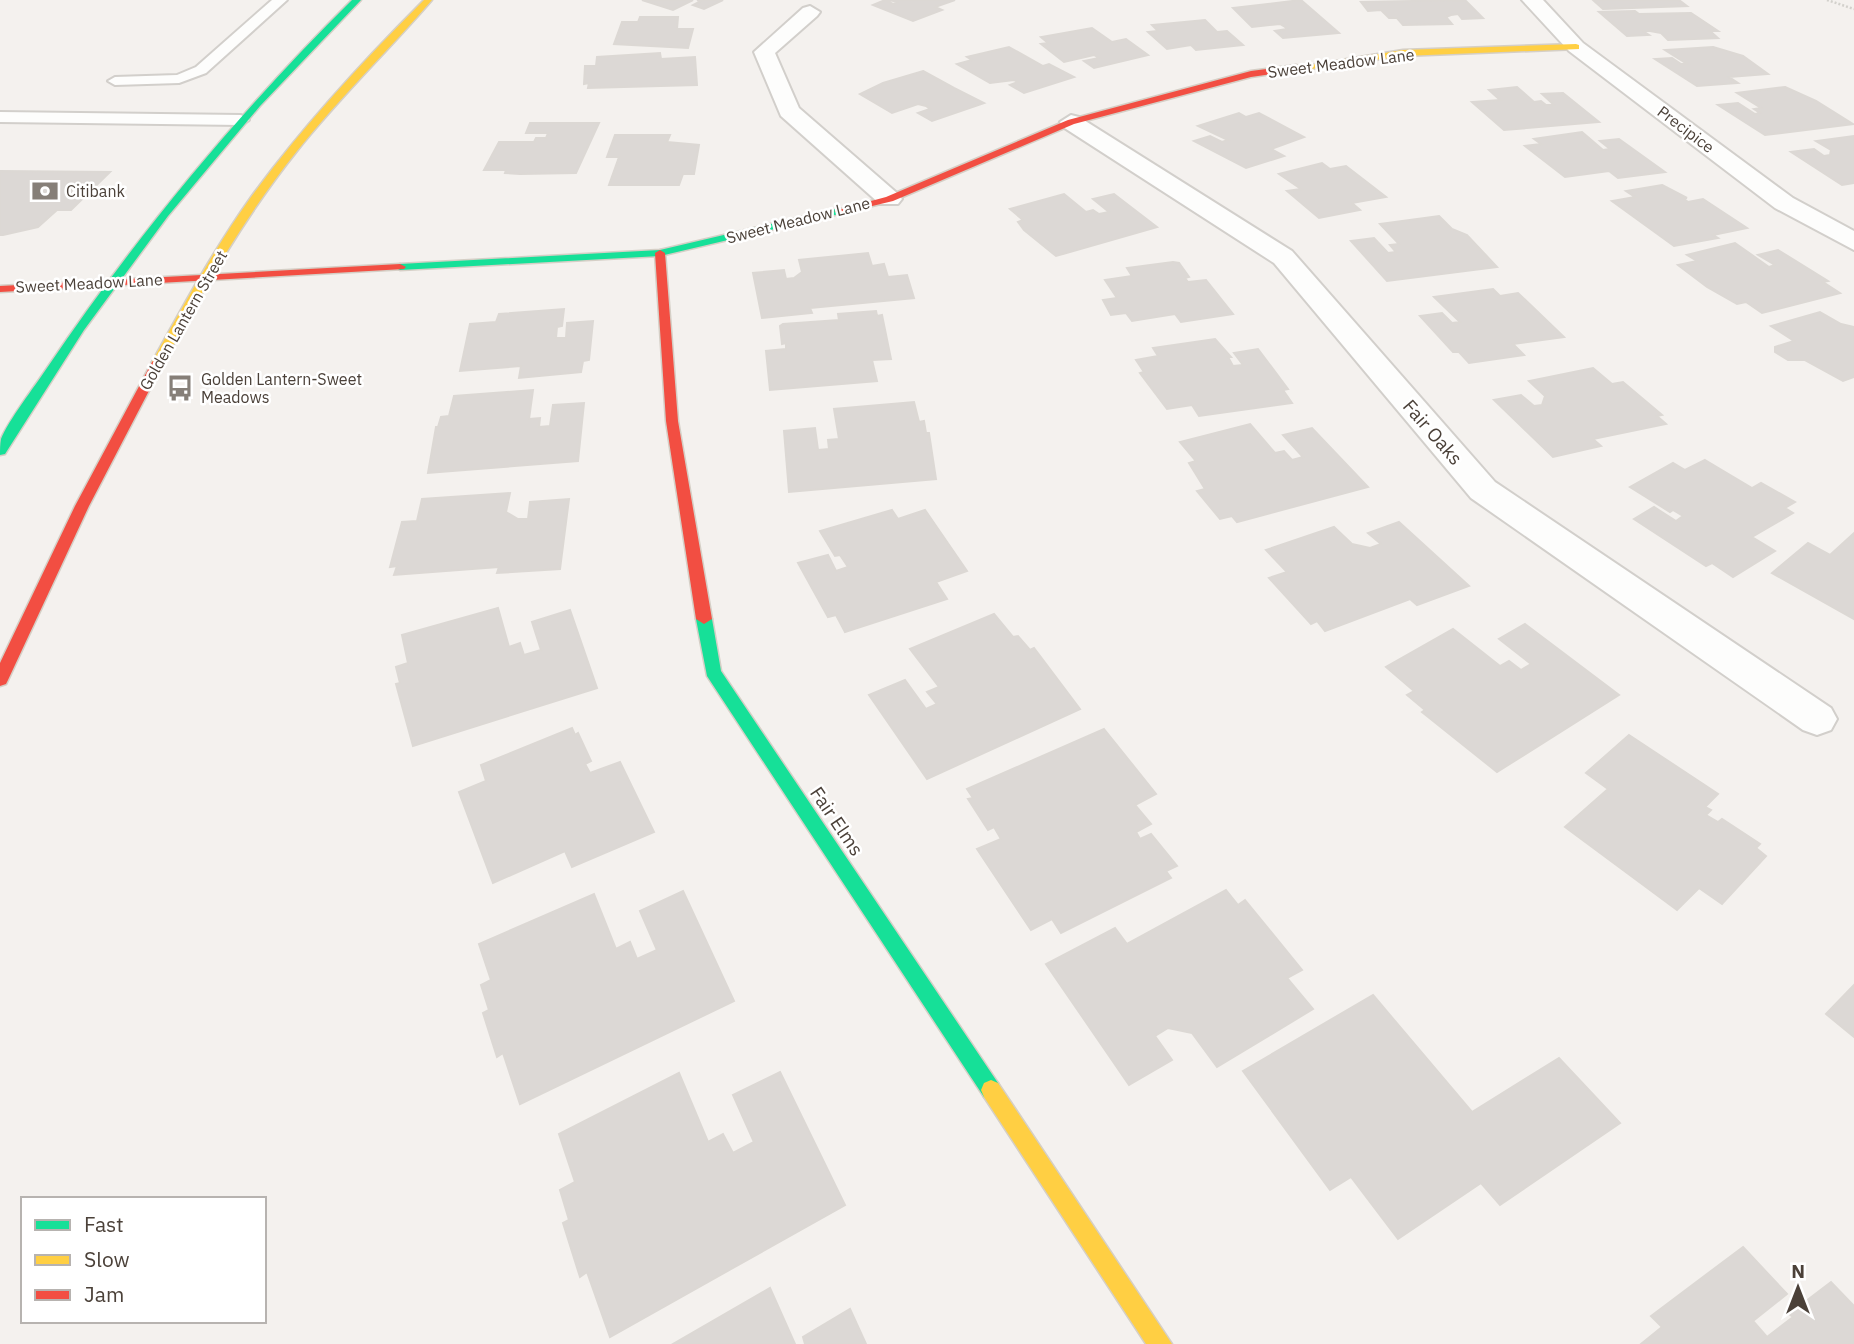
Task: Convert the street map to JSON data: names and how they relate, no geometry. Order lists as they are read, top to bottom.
{
  "streets": {
    "street": [
      "Sweet Meadow Lane",
      "Precipice",
      "Golden Lantern Street",
      "Fair Oaks",
      "Fair Elms"
    ]
  },
  "crossings": [
    ["Sweet Meadow Lane", "Precipice"],
    ["Sweet Meadow Lane", "Golden Lantern Street"],
    ["Sweet Meadow Lane", "Fair Oaks"],
    ["Sweet Meadow Lane", "Fair Elms"]
  ],
  "places": {
    "bank": ["Citibank"],
    "bus stop": ["Golden Lantern-Sweet Meadows"]
  },
  "legend": ["Fast", "Slow", "Jam"],
  "north": "top"
}
